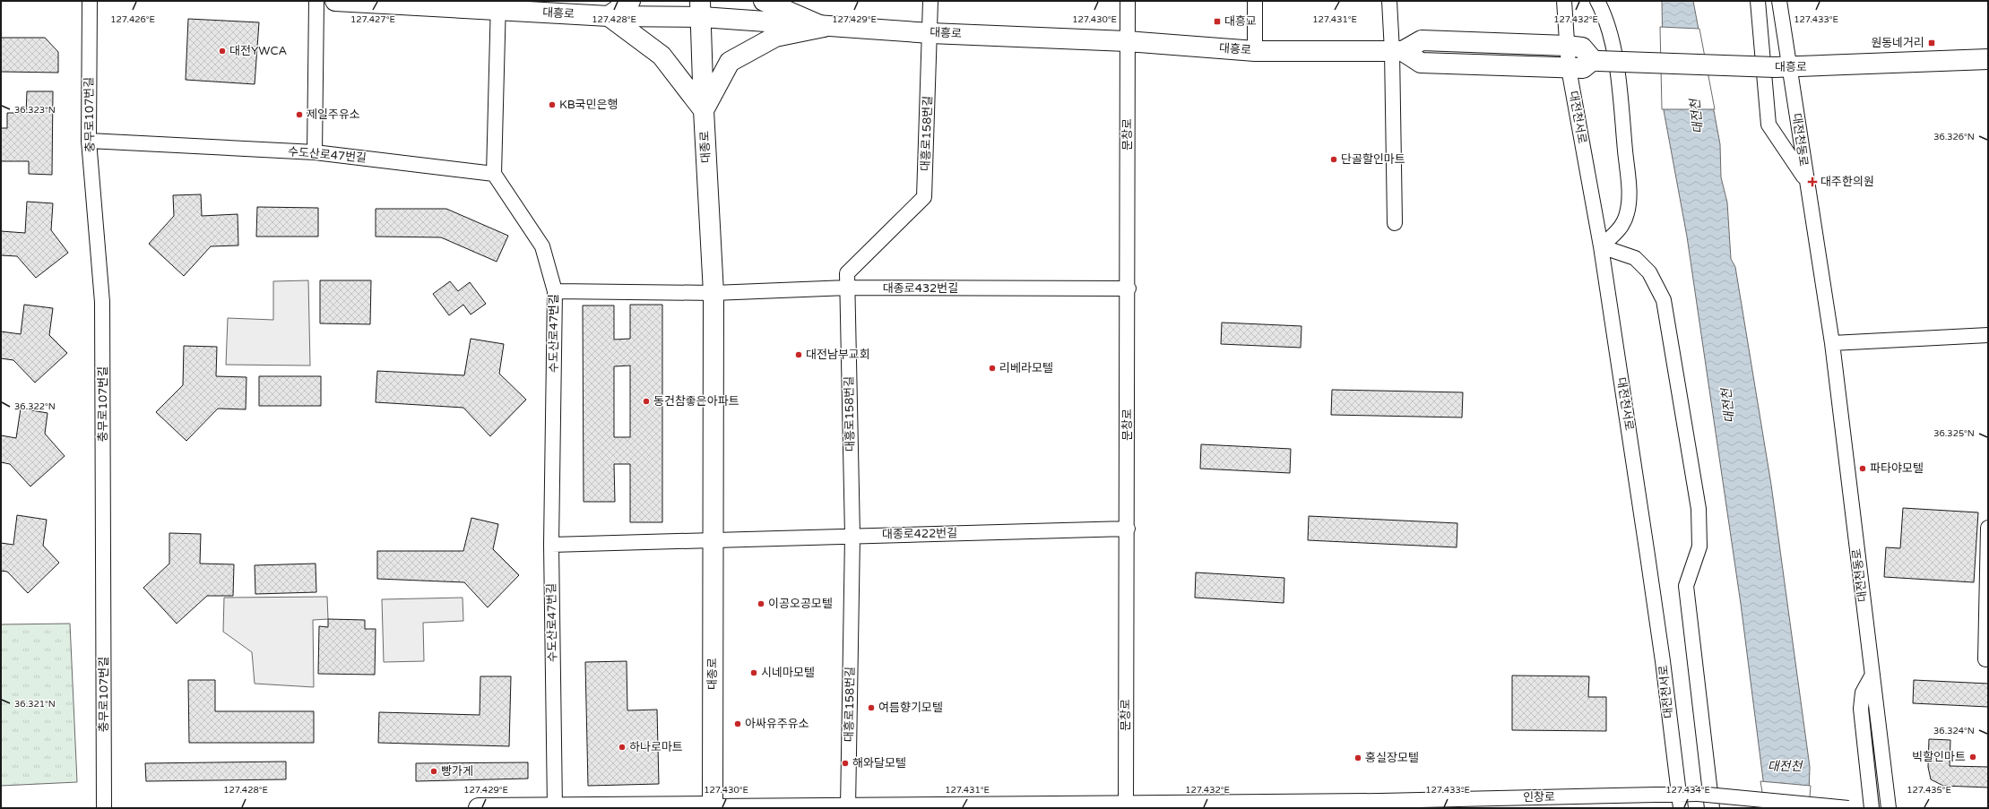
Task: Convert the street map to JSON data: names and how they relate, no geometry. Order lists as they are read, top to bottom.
{
  "streets": {
    "main road": ["대흥로", "대종로"],
    "street": [
      "충무로107번길",
      "대전천서로",
      "대흥로158번길",
      "문창로",
      "대전천동로",
      "수도산로47번길",
      "대종로432번길",
      "대종로422번길",
      "인창로"
    ]
  },
  "crossings": [
    ["대흥로", "대전천서로"],
    ["대흥로", "대흥로158번길"],
    ["대흥로", "문창로"],
    ["대흥로", "대전천동로"],
    ["대흥로", "대종로"],
    ["충무로107번길", "수도산로47번길"],
    ["대전천서로", "인창로"],
    ["대흥로158번길", "대종로432번길"],
    ["대흥로158번길", "대종로422번길"],
    ["대흥로158번길", "인창로"],
    ["문창로", "대종로432번길"],
    ["문창로", "대종로422번길"],
    ["문창로", "인창로"],
    ["대종로", "대종로432번길"],
    ["대종로", "대종로422번길"],
    ["대종로", "인창로"]
  ],
  "water": ["대전천"],
  "places": {
    "transit": ["대흥교", "원동네거리"],
    "other": [
      "대전YWCA",
      "KB국민은행",
      "제일주유소",
      "단골할인마트",
      "대전남부교회",
      "리베라모텔",
      "동건참좋은아파트",
      "파타야모텔",
      "이공오공모텔",
      "시네마모텔",
      "여름향기모텔",
      "아싸유주유소",
      "하나로마트",
      "빅할인마트",
      "홍실장모텔",
      "해와달모텔",
      "빵가게"
    ],
    "health": ["대주한의원"]
  },
  "coordinates": [
    "127.426°E",
    "127.427°E",
    "127.428°E",
    "127.429°E",
    "127.430°E",
    "127.431°E",
    "127.432°E",
    "127.433°E",
    "36.323°N",
    "36.326°N",
    "36.322°N",
    "36.325°N",
    "36.321°N",
    "36.324°N",
    "127.435°E",
    "127.434°E"
  ]
}
